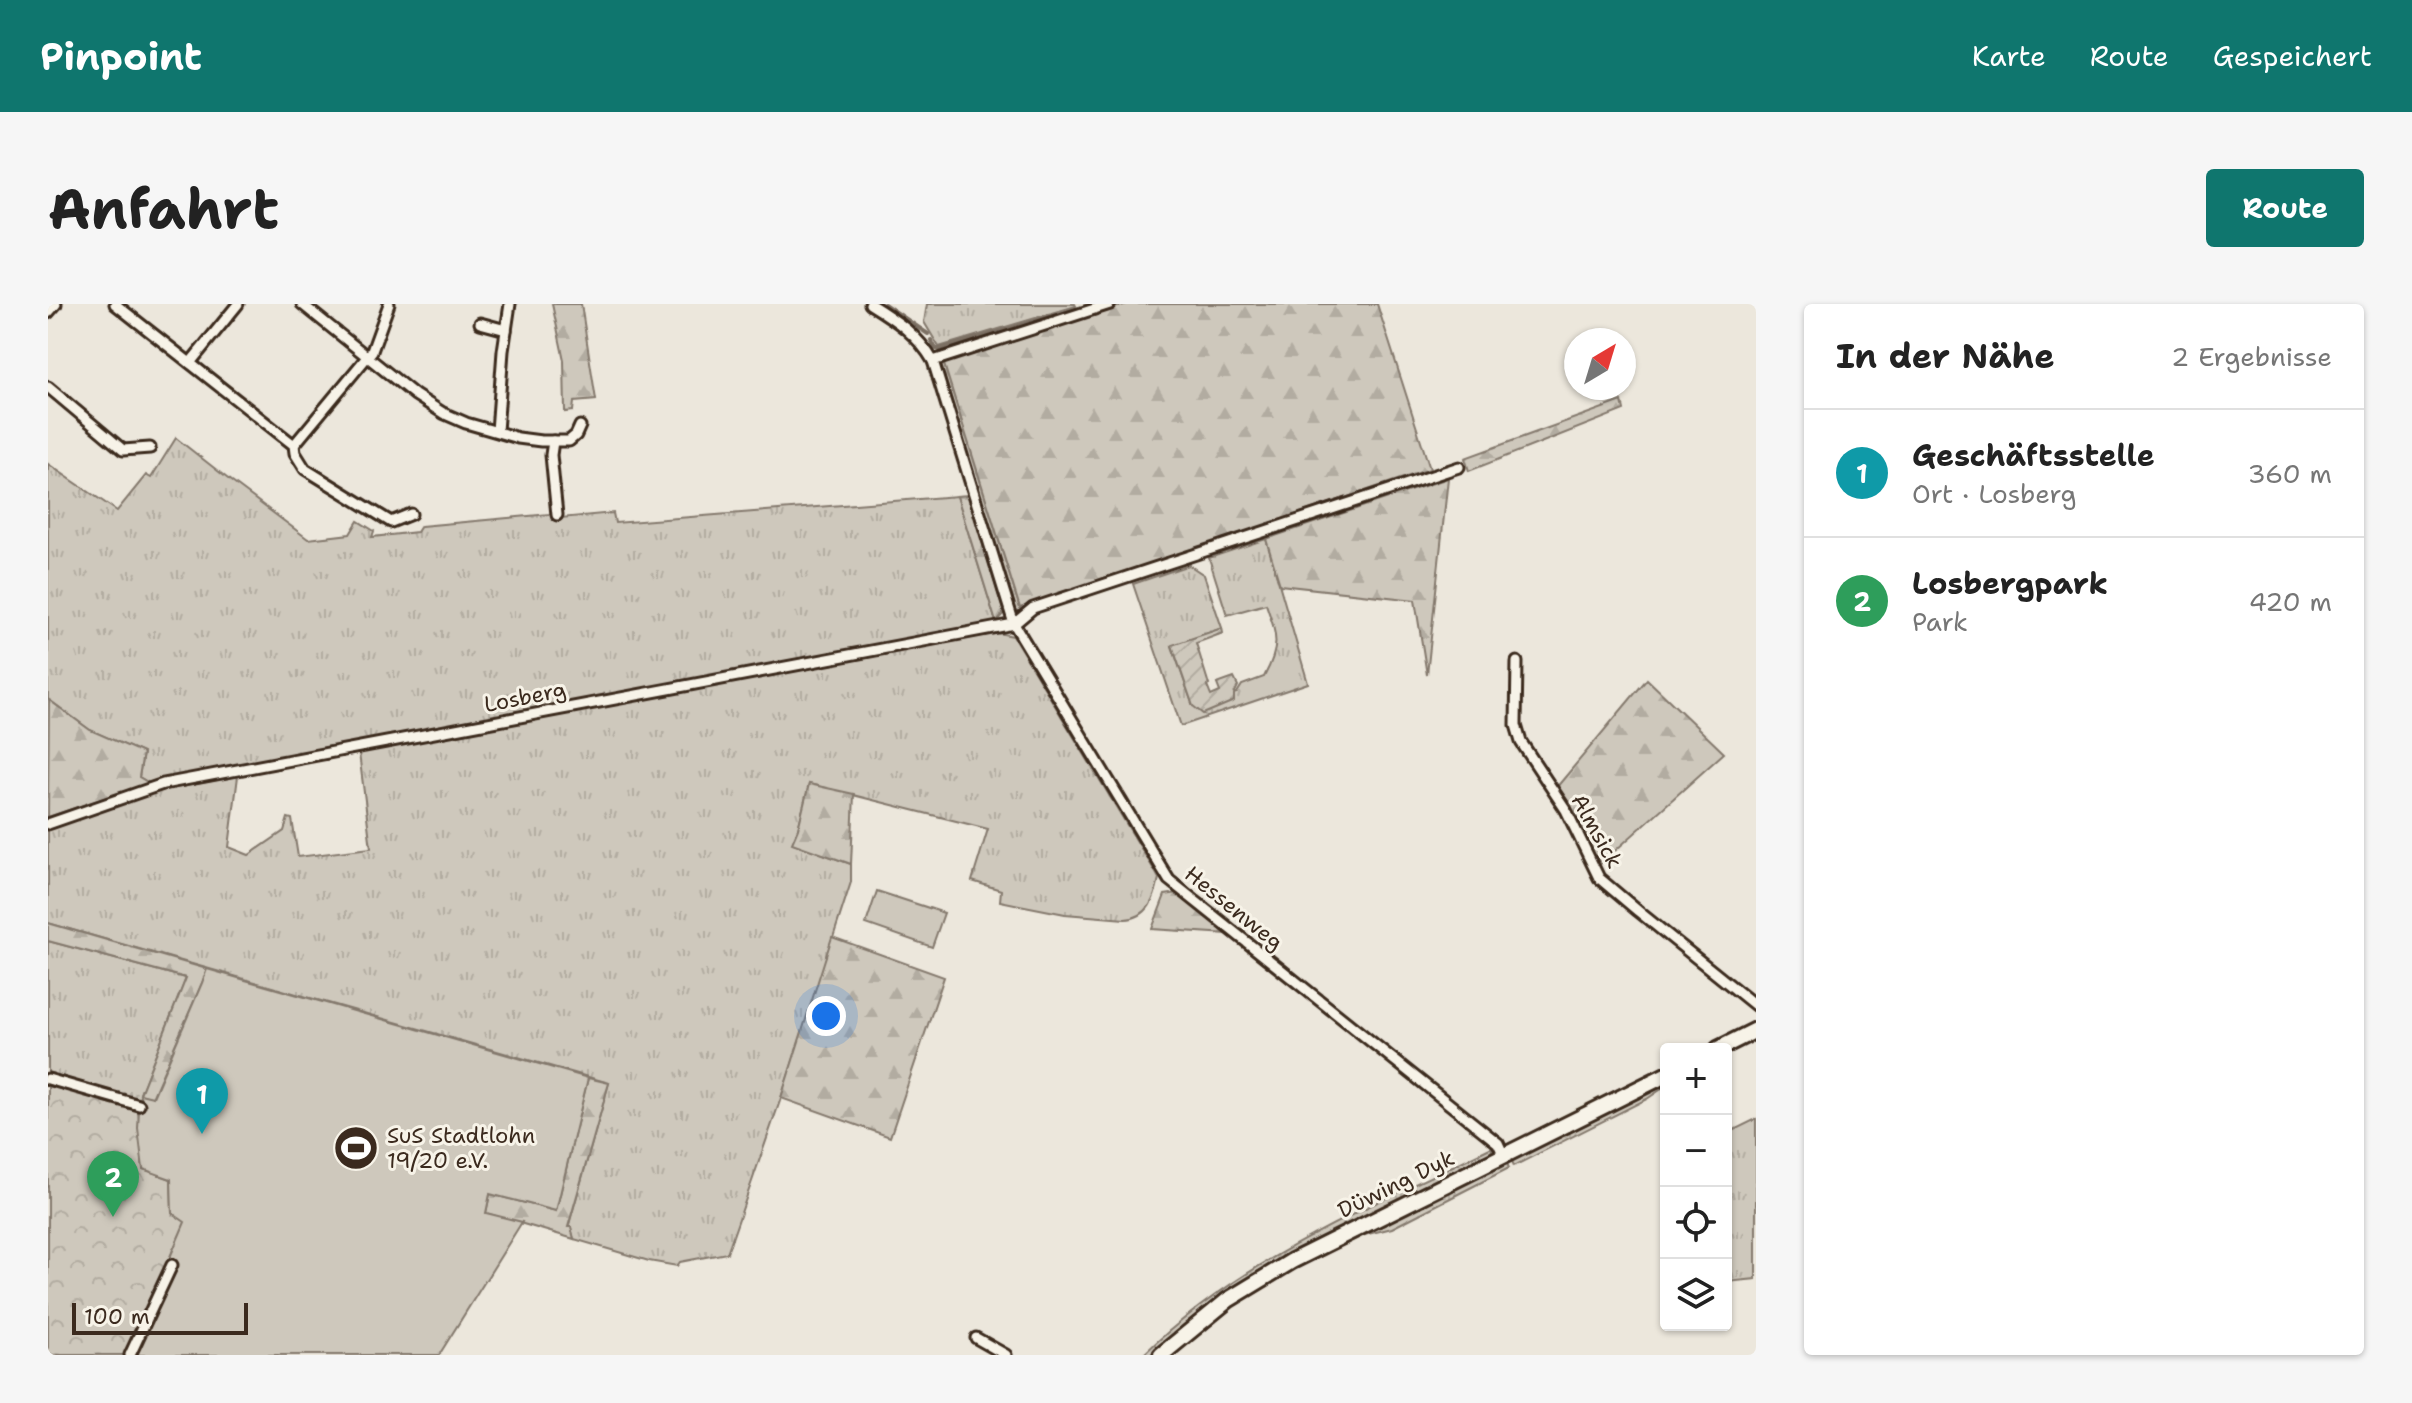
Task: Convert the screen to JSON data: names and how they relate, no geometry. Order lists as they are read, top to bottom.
{
  "streets": {
    "street": [
      "Losberg",
      "Almsick",
      "Hessenweg",
      "Düwing Dyk"
    ]
  },
  "crossings": [
    ["Losberg", "Hessenweg"],
    ["Hessenweg", "Düwing Dyk"]
  ],
  "places": {
    "sports": ["SuS Stadtlohn 19/20 e.V."]
  },
  "scale_bar": "100 m",
  "north": "top right",
  "page": {
    "header": "Pinpoint",
    "nav": ["Karte", "Route", "Gespeichert"],
    "buttons": "Route",
    "title": "Anfahrt",
    "heading": ["In der Nähe", "2 Ergebnisse"],
    "list": [
      {
        "mark": "1",
        "name": "Geschäftsstelle",
        "note": "Ort · Losberg",
        "value": "360 m"
      },
      {
        "mark": "2",
        "name": "Losbergpark",
        "note": "Park",
        "value": "420 m"
      }
    ],
    "map_buttons": ["+", "−"],
    "pins": ["1", "2"],
    "scale": "100 m"
  }
}
